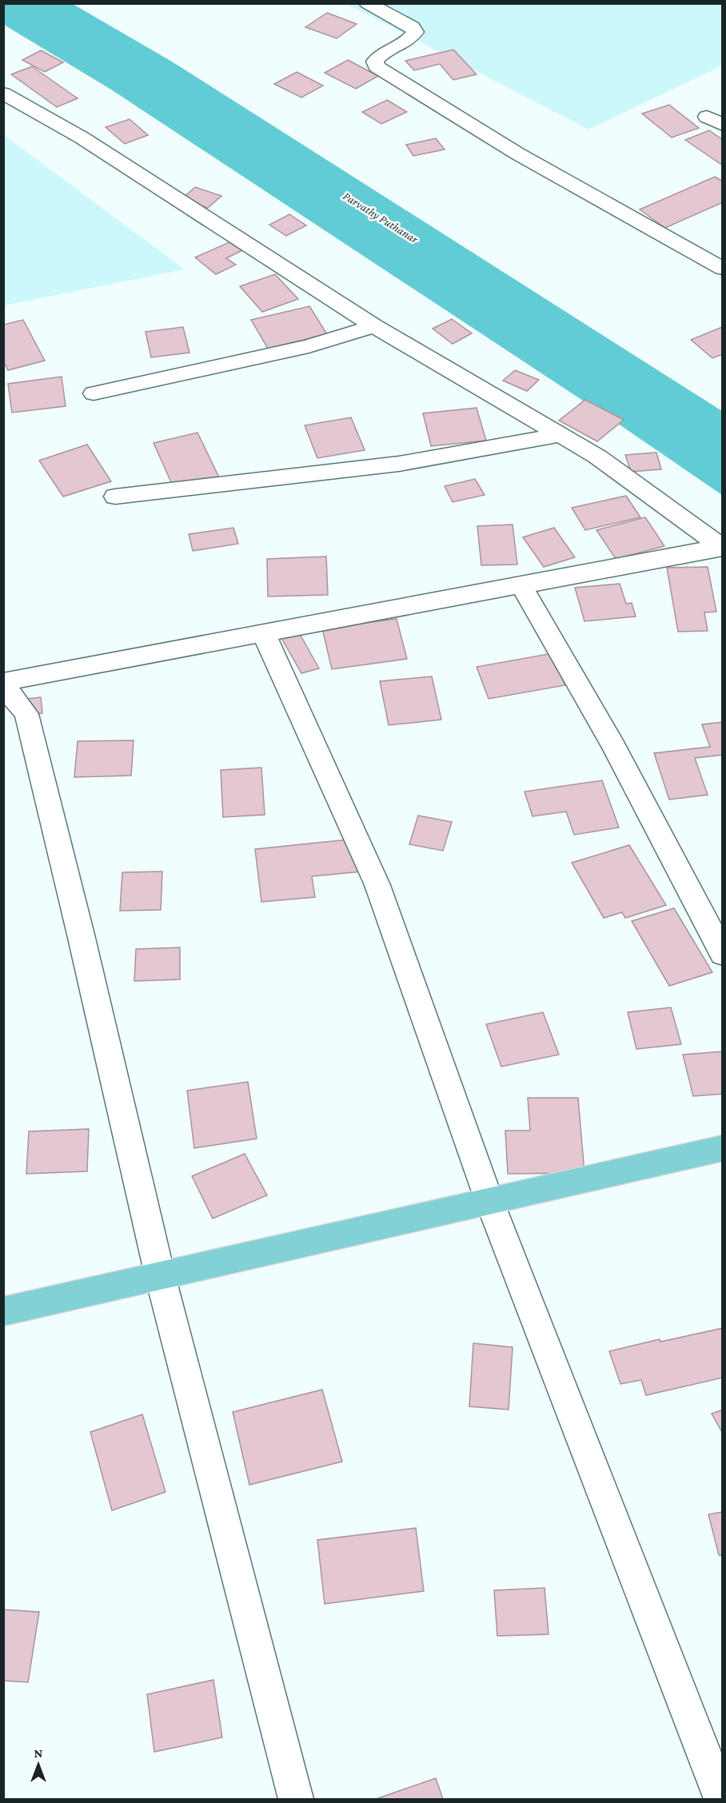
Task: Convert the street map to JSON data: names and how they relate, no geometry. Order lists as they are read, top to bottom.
{
  "water": ["Parvathy Puthanar"],
  "north": "top"
}
